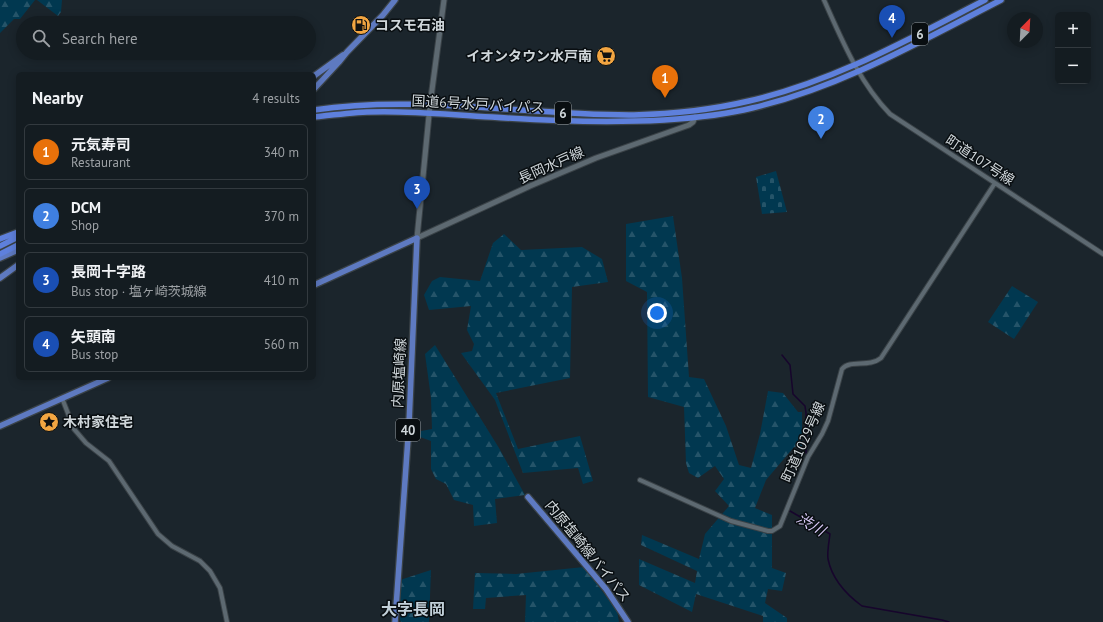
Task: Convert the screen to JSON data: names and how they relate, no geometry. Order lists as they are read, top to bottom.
{
  "streets": {
    "highway": ["6", "国道6号水戸バイパス"],
    "main road": [
      "長岡水戸線",
      "内原塩崎線",
      "40",
      "内原塩崎線バイパス"
    ],
    "street": ["町道107号線", "町道1029号線"]
  },
  "crossings": [
    ["国道6号水戸バイパス", "町道107号線"],
    ["国道6号水戸バイパス", "長岡水戸線"],
    ["町道107号線", "町道1029号線"],
    ["長岡水戸線", "内原塩崎線"]
  ],
  "districts": ["大字長岡"],
  "water": ["渋川"],
  "places": {
    "fuel station": ["コスモ石油"],
    "supermarket": ["イオンタウン水戸南"],
    "place": ["木村家住宅"]
  },
  "north": "top right",
  "page": {
    "pins": [
      "4",
      "1",
      "2",
      "3"
    ],
    "map_buttons": ["+", "−"],
    "search": "Search here",
    "heading": ["Nearby", "4 results"],
    "list": [
      {
        "mark": "1",
        "name": "元気寿司",
        "note": "Restaurant",
        "value": "340 m"
      },
      {
        "mark": "2",
        "name": "DCM",
        "note": "Shop",
        "value": "370 m"
      },
      {
        "mark": "3",
        "name": "長岡十字路",
        "note": "Bus stop · 塩ヶ崎茨城線",
        "value": "410 m"
      },
      {
        "mark": "4",
        "name": "矢頭南",
        "note": "Bus stop",
        "value": "560 m"
      }
    ]
  }
}
